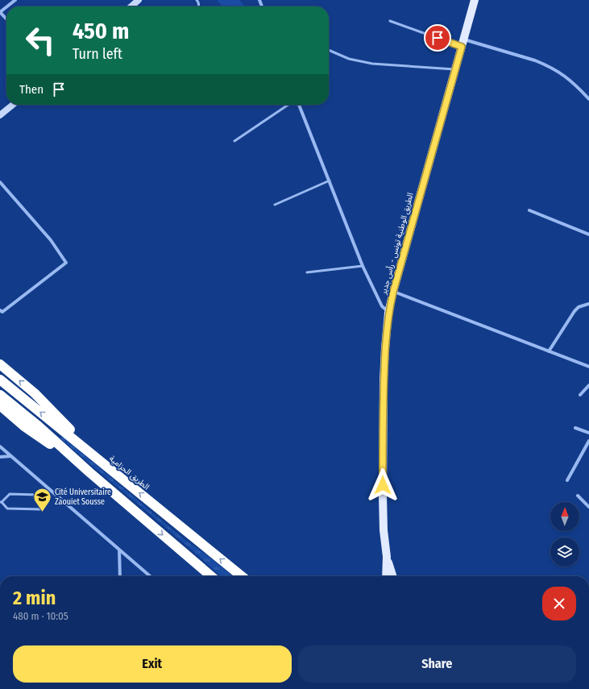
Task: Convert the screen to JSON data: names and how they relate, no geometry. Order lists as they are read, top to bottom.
{
  "streets": {
    "highway": ["الطريق الحزامية"],
    "main road": ["الطريق الوطنية تونس - رأس جدير"]
  },
  "places": {
    "school or university": ["Cité Universitaire Zaouiet Sousse"]
  },
  "north": "top",
  "page": {
    "turn": ["450 m", "Turn left"],
    "then": "Then",
    "heading": ["2 min", "480 m · 10:05"],
    "buttons": ["Exit", "Share"]
  }
}
